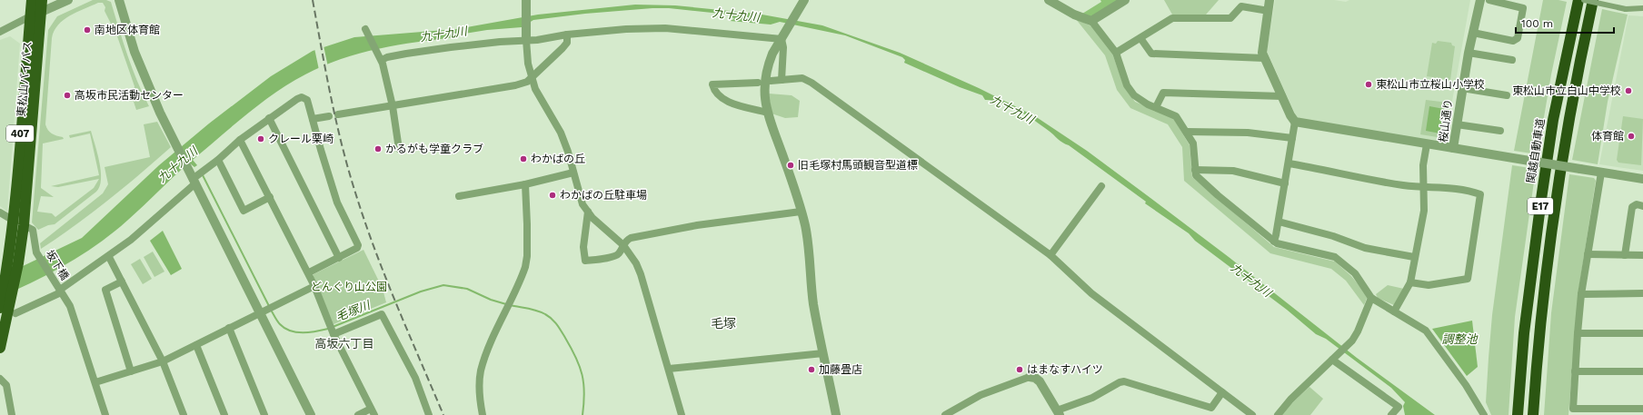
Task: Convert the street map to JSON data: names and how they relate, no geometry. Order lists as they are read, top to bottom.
{
  "streets": {
    "highway": [
      "東松山バイパス",
      "407",
      "関越自動車道",
      "E17"
    ],
    "street": ["桜山通り", "坂下橋"]
  },
  "crossings": [
    ["東松山バイパス", "407"],
    ["東松山バイパス", "坂下橋"]
  ],
  "districts": ["毛塚", "高坂六丁目"],
  "water": ["九十九川", "毛塚川", "調整池"],
  "parks": ["どんぐり山公園"],
  "places": [
    "南地区体育館",
    "東松山市立桜山小学校",
    "東松山市立白山中学校",
    "高坂市民活動センター",
    "体育館",
    "クレール栗崎",
    "かるがも学童クラブ",
    "わかばの丘",
    "旧毛塚村馬頭観音型道標",
    "わかばの丘駐車場",
    "加藤畳店",
    "はまなすハイツ"
  ],
  "scale_bar": "100 m"
}
